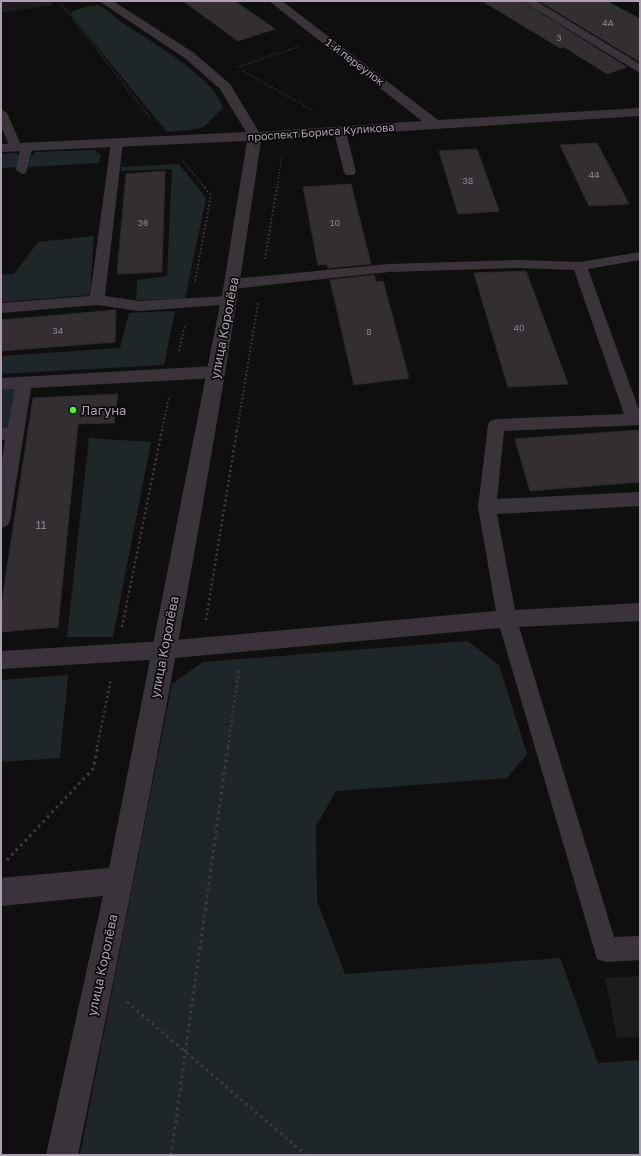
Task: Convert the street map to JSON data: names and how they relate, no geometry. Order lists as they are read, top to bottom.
{
  "streets": {
    "street": ["1-й переулок", "проспект Бориса Куликова", "улица Королёва"]
  },
  "crossings": [
    ["1-й переулок", "проспект Бориса Куликова"],
    ["проспект Бориса Куликова", "улица Королёва"]
  ],
  "places": ["Лагуна"],
  "house_numbers": [
    "4А",
    "3",
    "44",
    "38",
    "36",
    "10",
    "40",
    "34",
    "8",
    "11"
  ]
}
